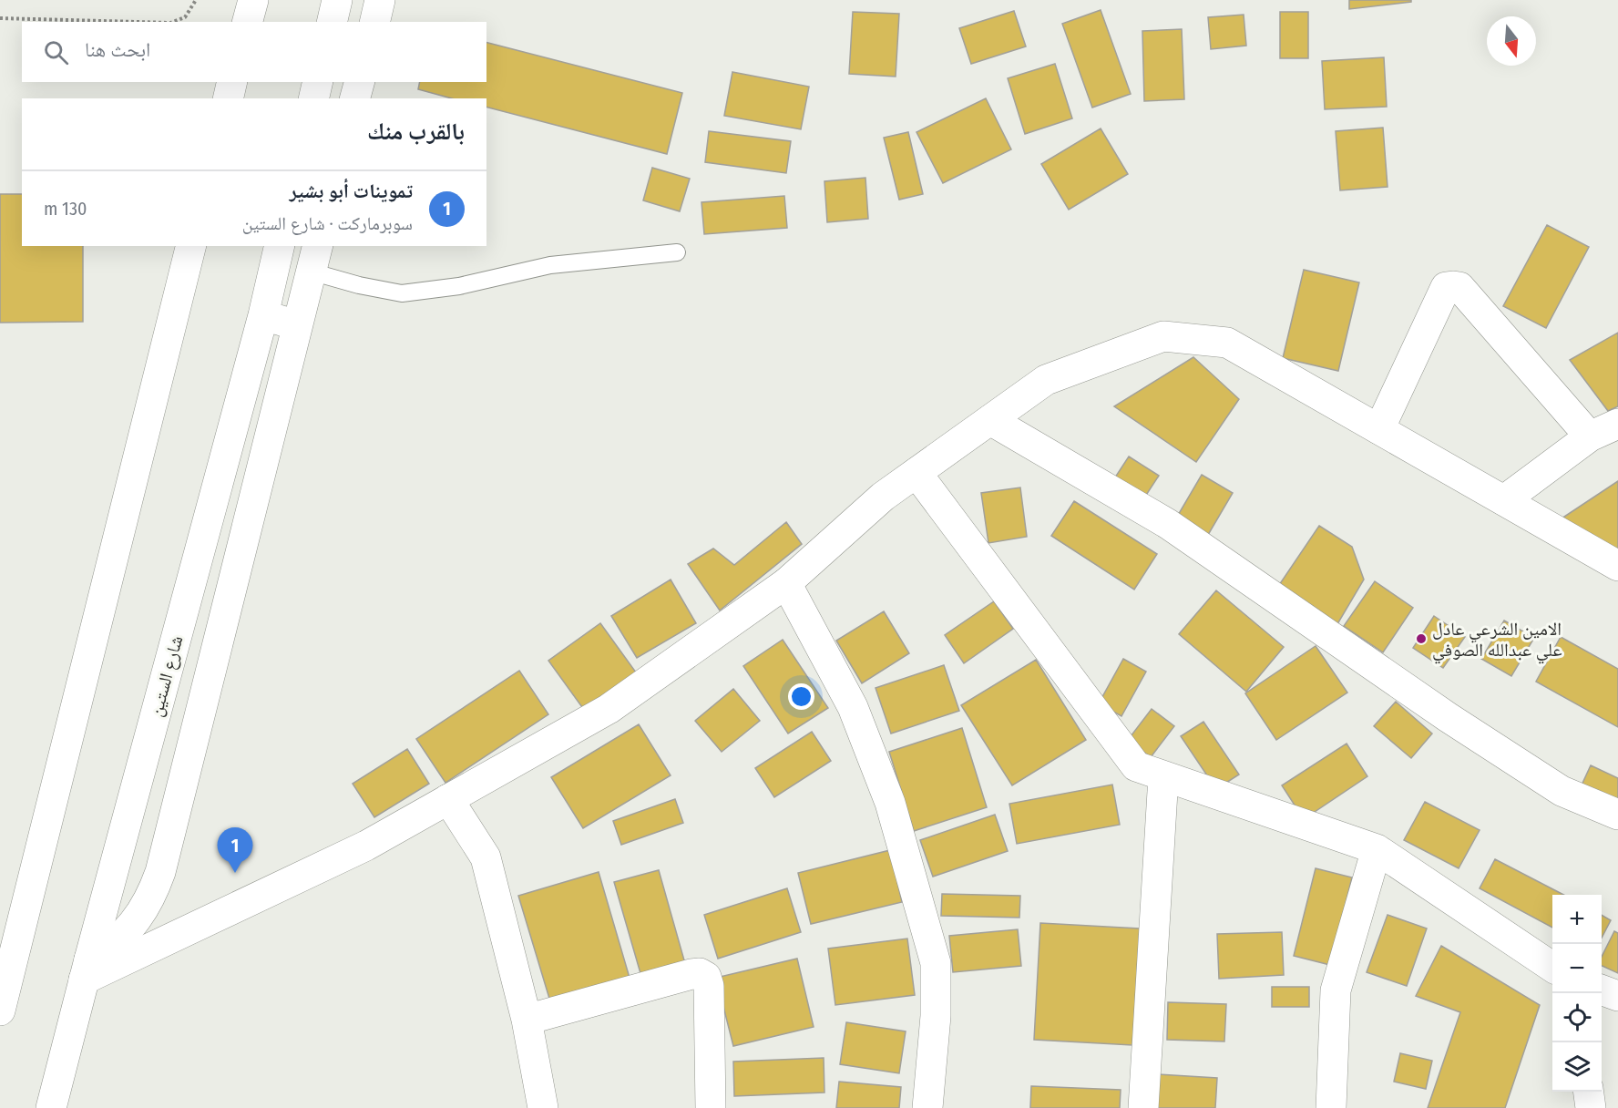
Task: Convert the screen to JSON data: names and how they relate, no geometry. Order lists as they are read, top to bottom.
{
  "streets": {
    "main road": ["شارع الستين"]
  },
  "places": ["الامين الشرعي عادل علي عبدالله الصوفي"],
  "north": "bottom",
  "page": {
    "search": "ابحث هنا",
    "heading": "بالقرب منك",
    "list": [
      {
        "mark": "1",
        "name": "تموينات أبو بشير",
        "note": "سوبرماركت · شارع الستين",
        "value": "130 m"
      }
    ],
    "pins": "1",
    "map_buttons": ["+", "−"]
  }
}
